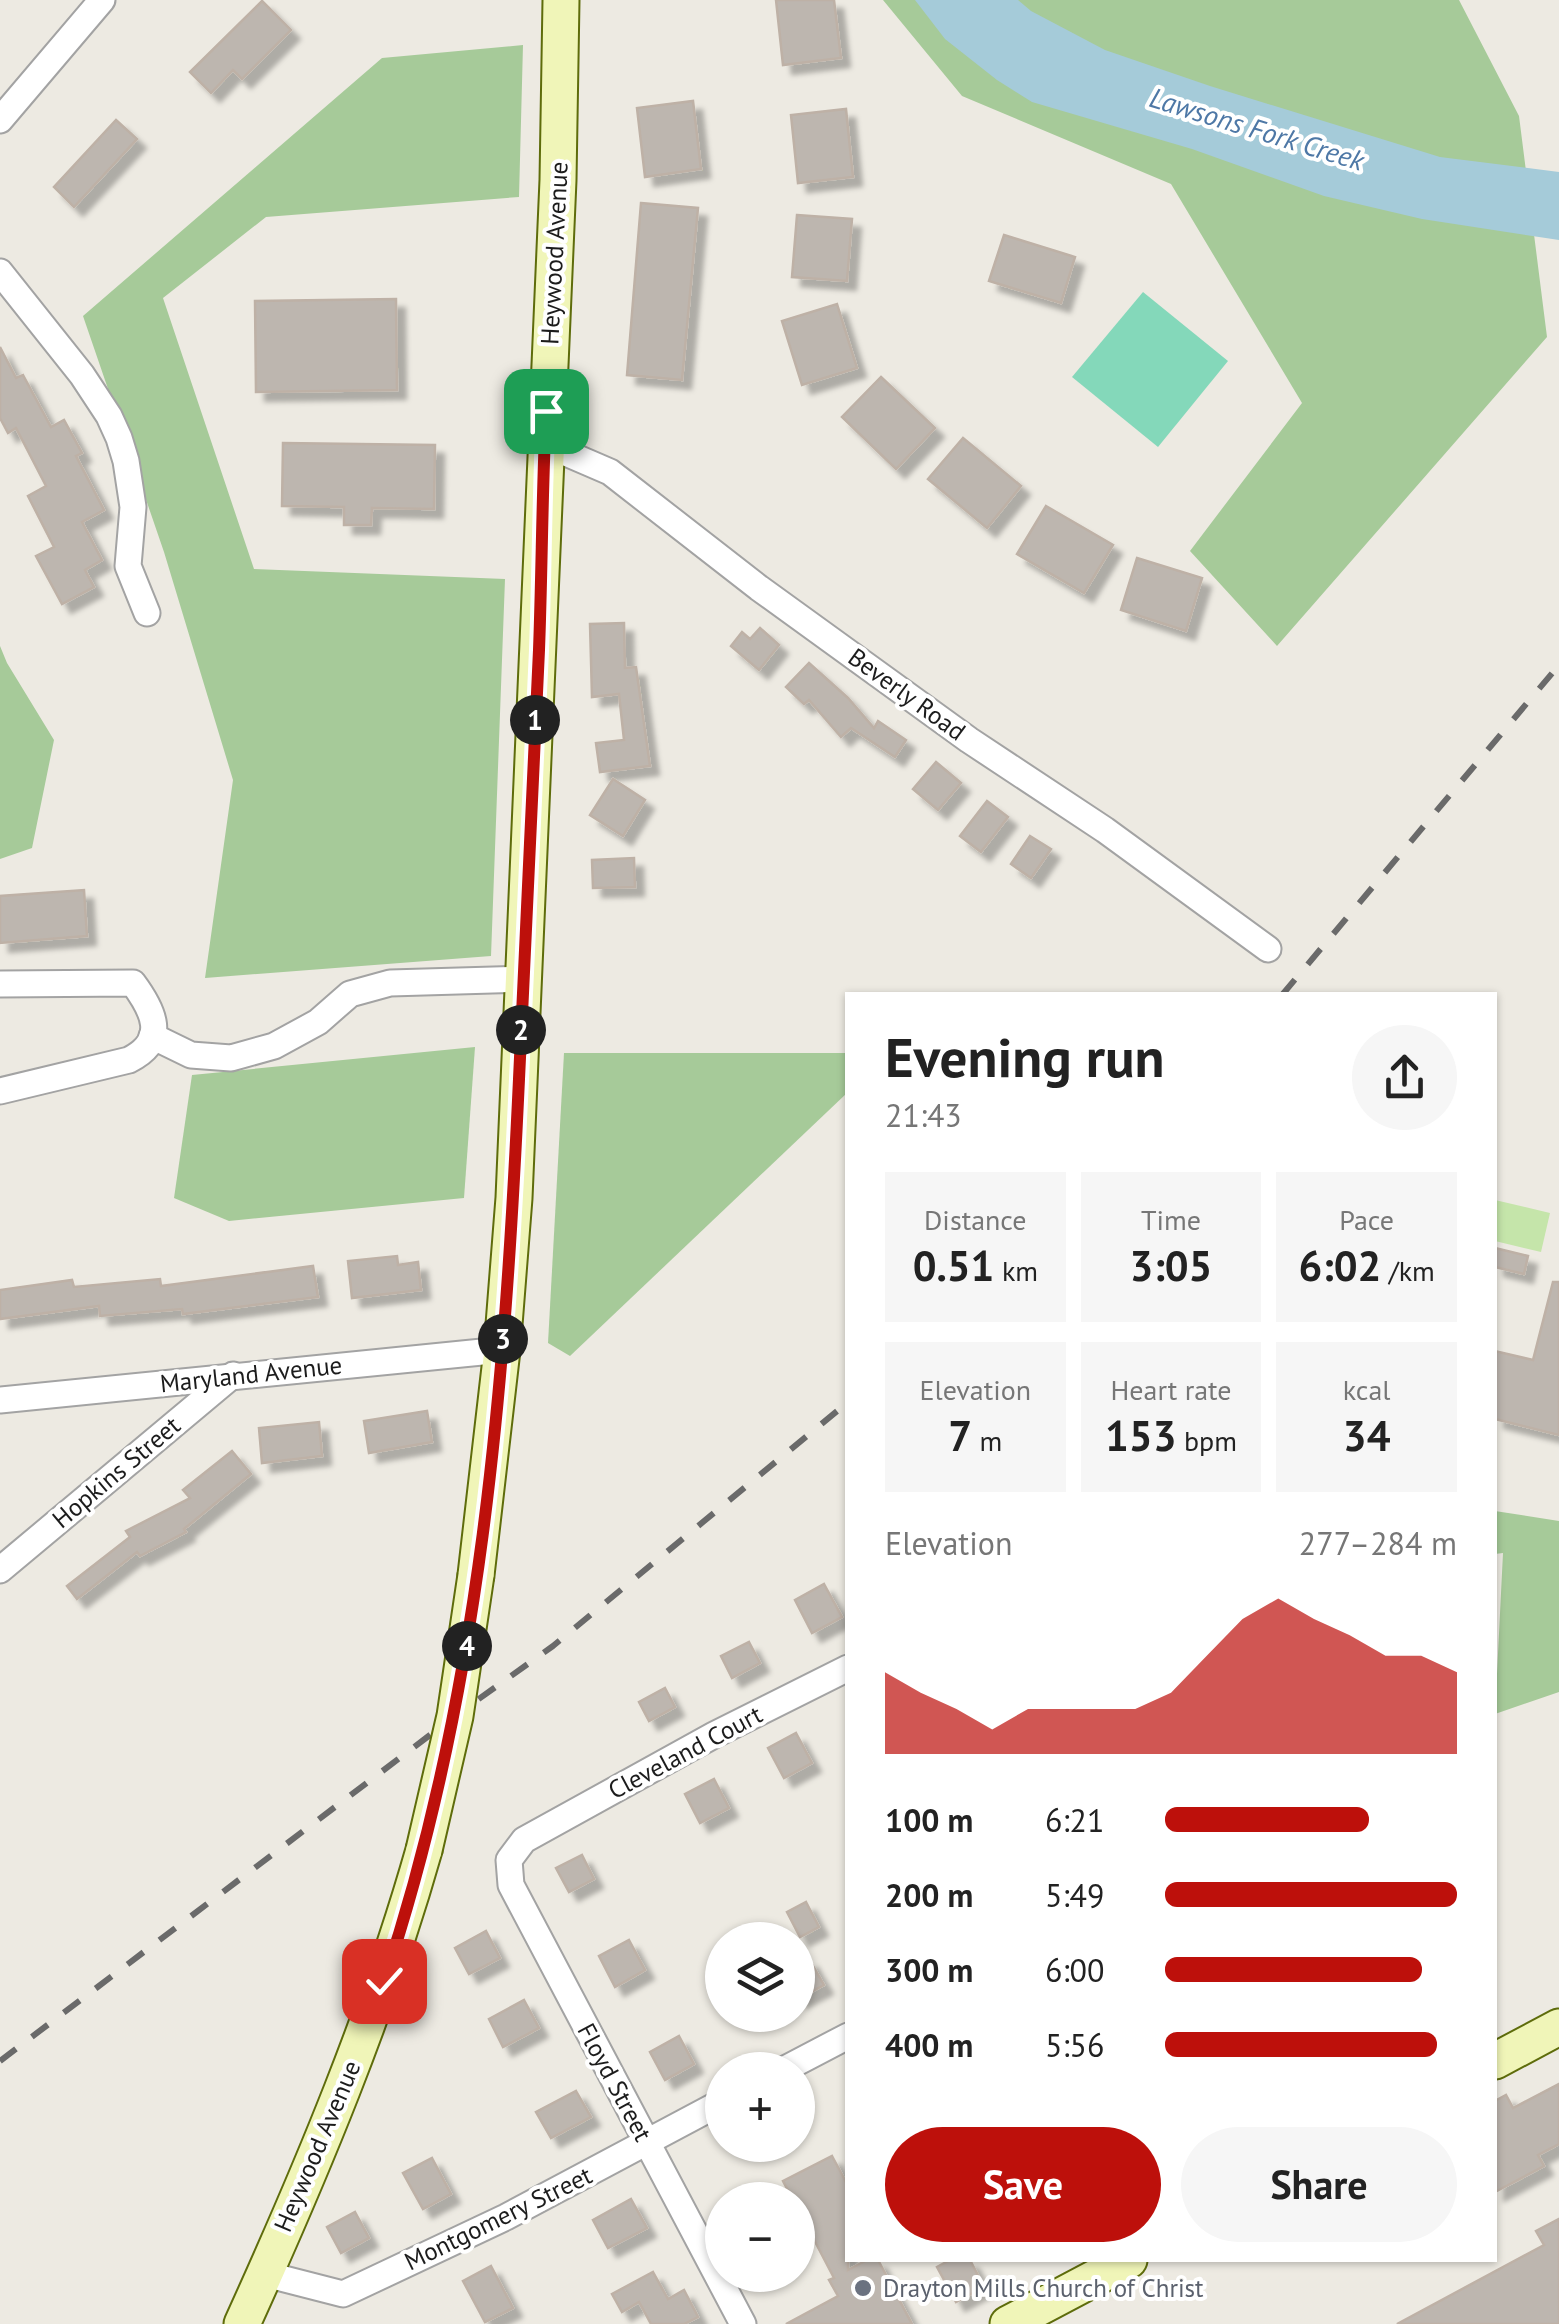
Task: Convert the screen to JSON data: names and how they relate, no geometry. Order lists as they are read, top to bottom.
{
  "streets": {
    "street": [
      "Heywood Avenue",
      "Beverly Road",
      "Maryland Avenue",
      "Hopkins Street",
      "Cleveland Court",
      "Floyd Street",
      "Montgomery Street"
    ]
  },
  "crossings": [
    ["Heywood Avenue", "Beverly Road"],
    ["Heywood Avenue", "Maryland Avenue"],
    ["Heywood Avenue", "Montgomery Street"],
    ["Maryland Avenue", "Hopkins Street"],
    ["Cleveland Court", "Floyd Street"],
    ["Floyd Street", "Montgomery Street"]
  ],
  "water": ["Lawsons Fork Creek"],
  "places": ["Drayton Mills Church of Christ"],
  "page": {
    "pins": [
      "1",
      "2",
      "3",
      "4"
    ],
    "heading": ["Evening run", "21:43"],
    "stats": [
      ["Distance", "0.51 km"],
      ["Time", "3:05"],
      ["Pace", "6:02 /km"],
      ["Elevation", "7 m"],
      ["Heart rate", "153 bpm"],
      ["kcal", "34"]
    ],
    "chart": ["Elevation", "277–284 m"],
    "list": [
      {
        "name": "100 m",
        "note": "6:21"
      },
      {
        "name": "200 m",
        "note": "5:49"
      },
      {
        "name": "300 m",
        "note": "6:00"
      },
      {
        "name": "400 m",
        "note": "5:56"
      }
    ],
    "map_buttons": ["+", "−"],
    "buttons": ["Save", "Share"]
  }
}
